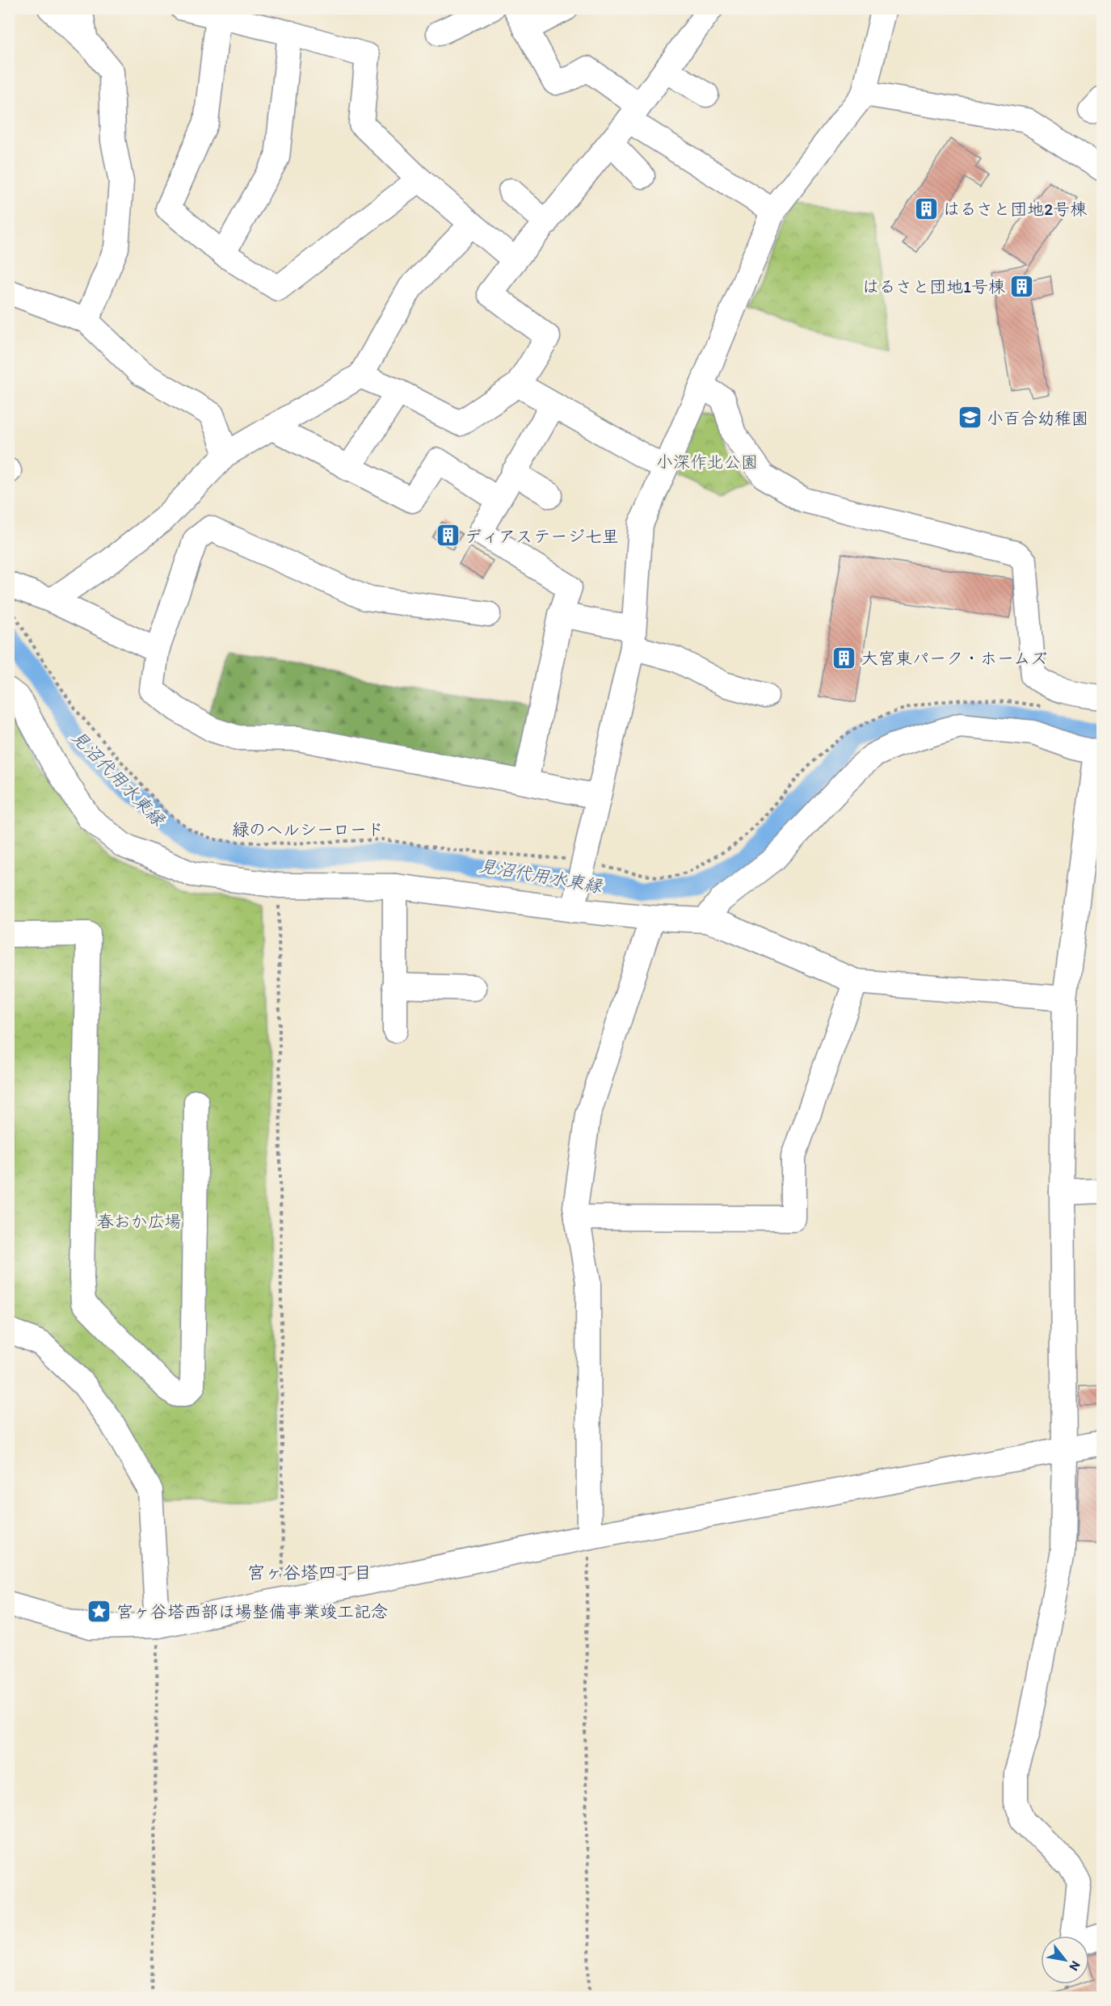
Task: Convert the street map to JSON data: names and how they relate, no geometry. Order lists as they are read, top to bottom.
{
  "streets": {
    "path": ["緑のヘルシーロード"]
  },
  "districts": ["宮ヶ谷塔四丁目"],
  "water": ["見沼代用水東縁"],
  "parks": ["小深作北公園", "春おか広場"],
  "places": {
    "building": [
      "はるさと団地2号棟",
      "はるさと団地1号棟",
      "ディアステージ七里",
      "大宮東パーク・ホームズ"
    ],
    "school or university": ["小百合幼稚園"],
    "place": ["宮ヶ谷塔西部ほ場整備事業竣工記念"]
  },
  "north": "bottom right"
}
